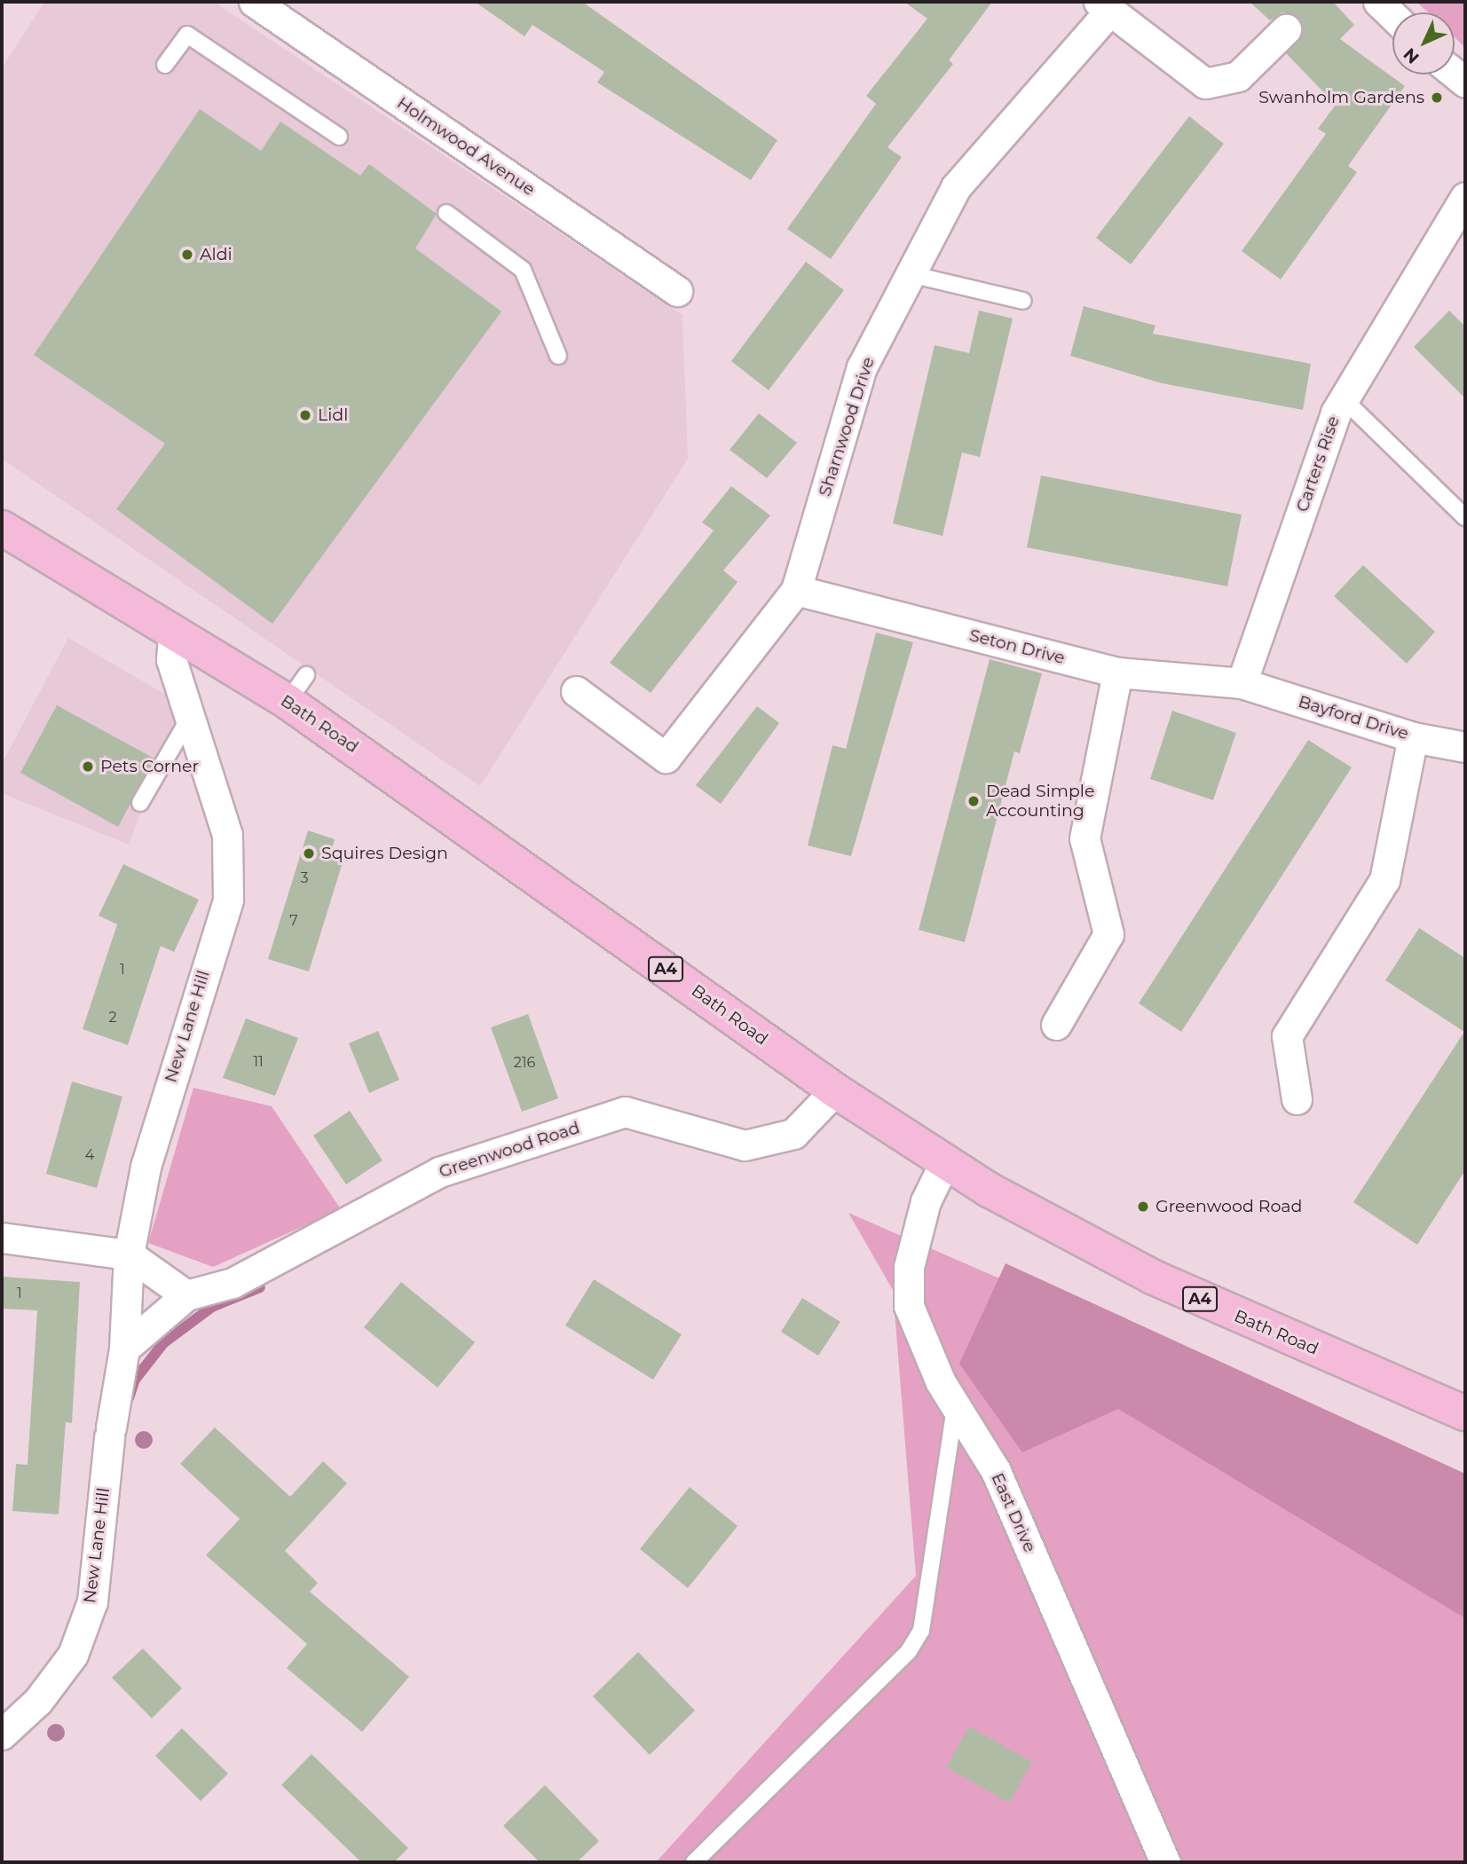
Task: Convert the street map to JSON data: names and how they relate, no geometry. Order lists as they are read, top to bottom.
{
  "streets": {
    "main road": ["Bath Road", "A4"],
    "street": [
      "Holmwood Avenue",
      "Sharnwood Drive",
      "Carters Rise",
      "Seton Drive",
      "Bayford Drive",
      "New Lane Hill",
      "Greenwood Road",
      "East Drive"
    ]
  },
  "crossings": [
    ["Sharnwood Drive", "Seton Drive"],
    ["Carters Rise", "Seton Drive"],
    ["Carters Rise", "Bayford Drive"],
    ["Seton Drive", "Bayford Drive"],
    ["Bath Road", "New Lane Hill"],
    ["Bath Road", "Greenwood Road"],
    ["Bath Road", "East Drive"],
    ["New Lane Hill", "Greenwood Road"]
  ],
  "places": [
    "Swanholm Gardens",
    "Aldi",
    "Lidl",
    "Pets Corner",
    "Dead Simple Accounting",
    "Squires Design",
    "Greenwood Road"
  ],
  "house_numbers": [
    "3",
    "7",
    "1",
    "2",
    "11",
    "216",
    "4",
    "1"
  ],
  "north": "bottom left"
}
